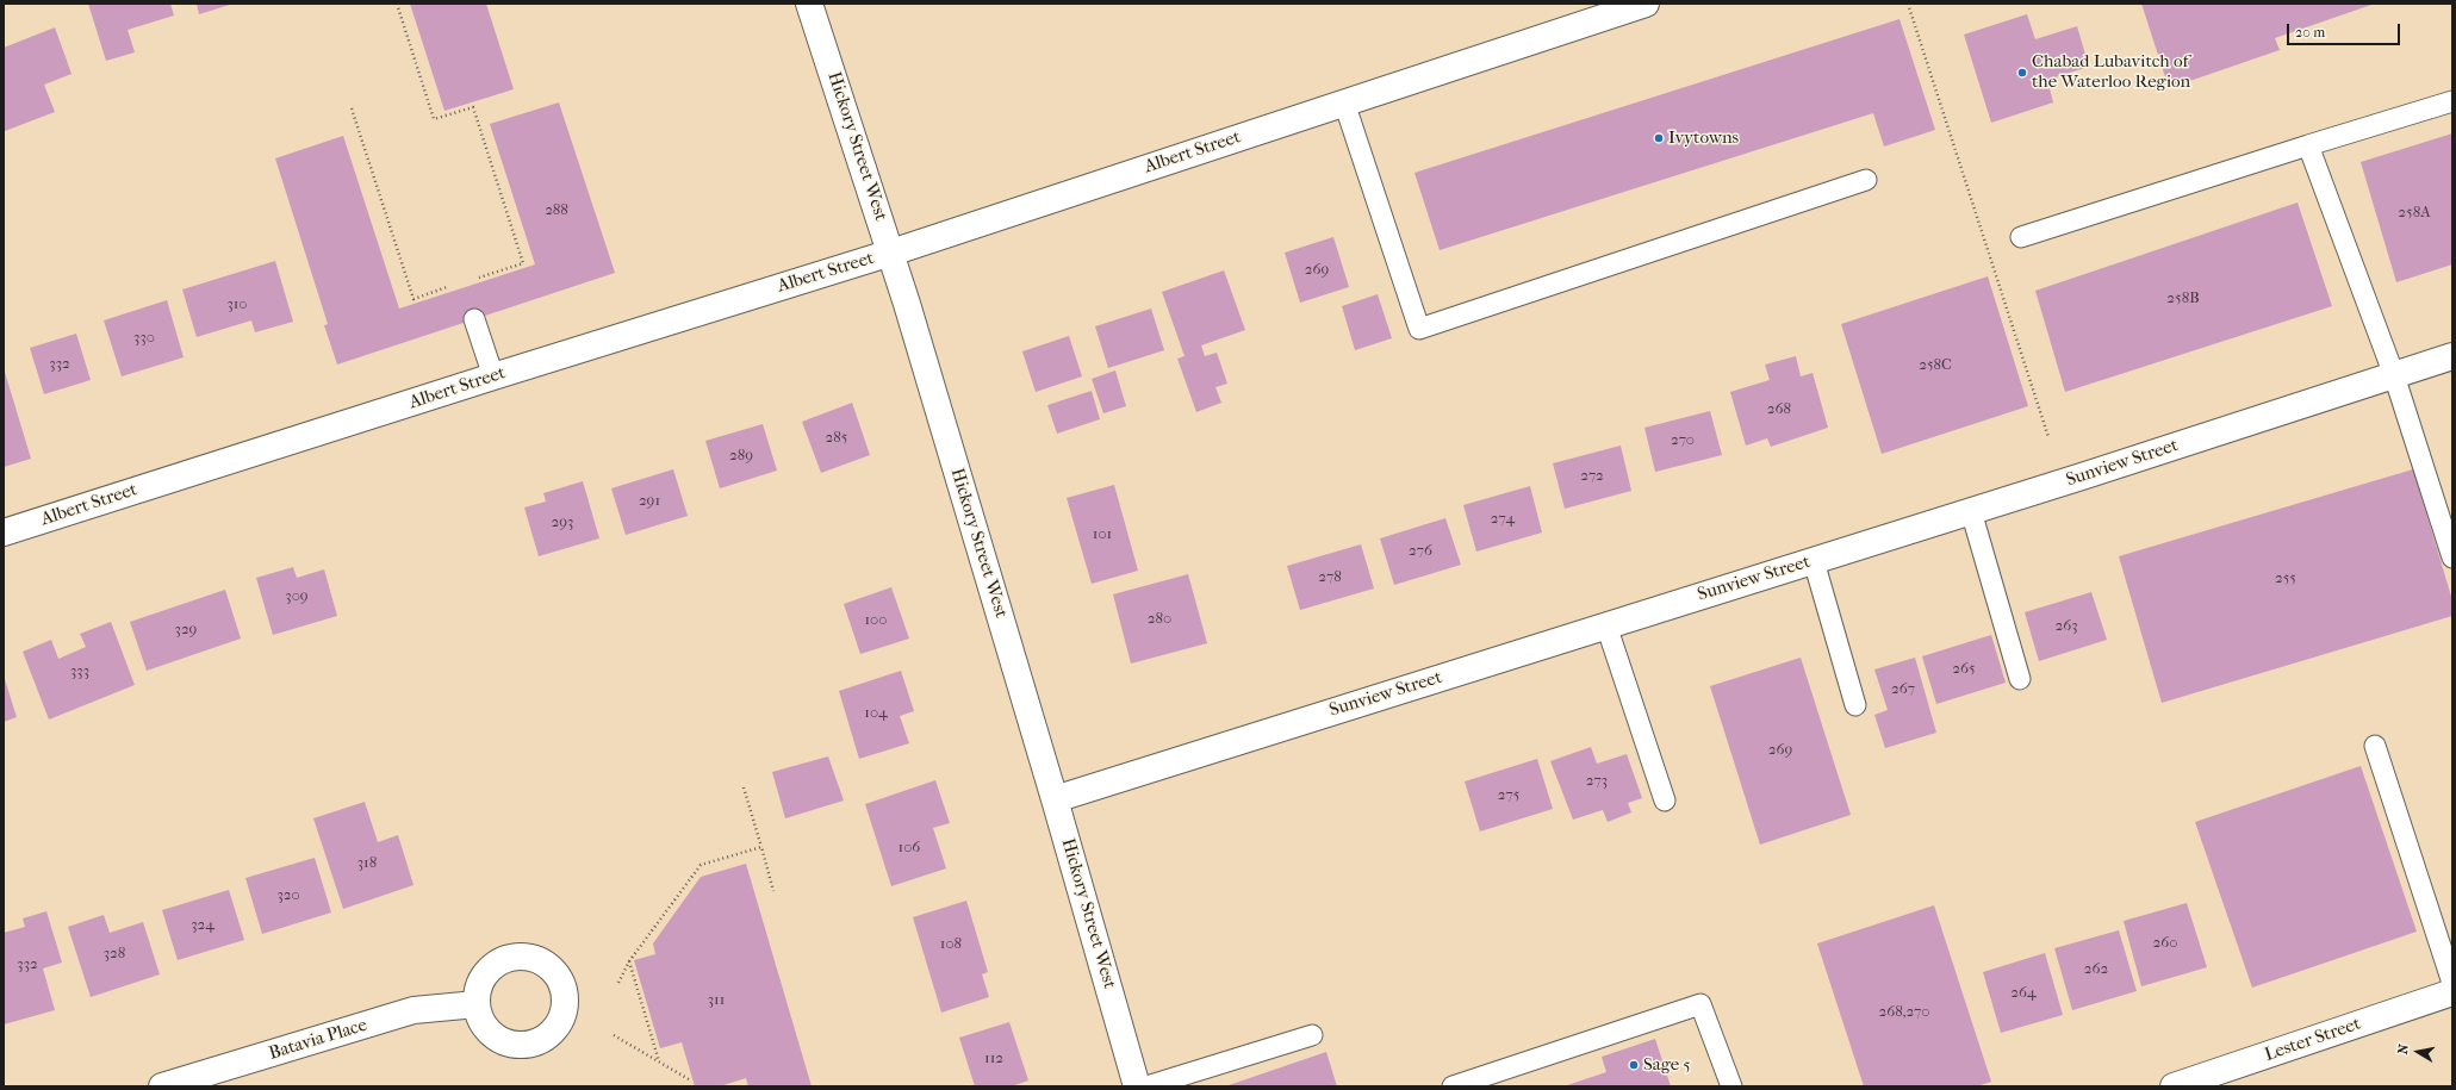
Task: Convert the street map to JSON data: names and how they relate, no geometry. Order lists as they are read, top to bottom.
{
  "streets": {
    "street": [
      "Hickory Street West",
      "Albert Street",
      "Sunview Street",
      "Batavia Place",
      "Lester Street"
    ]
  },
  "crossings": [
    ["Hickory Street West", "Albert Street"],
    ["Hickory Street West", "Sunview Street"]
  ],
  "places": ["Chabad Lubavitch of the Waterloo Region", "Ivytowns", "Sage 5"],
  "house_numbers": [
    "288",
    "258A",
    "269",
    "258B",
    "310",
    "330",
    "332",
    "258C",
    "268",
    "285",
    "270",
    "289",
    "272",
    "291",
    "274",
    "293",
    "101",
    "276",
    "278",
    "255",
    "309",
    "280",
    "100",
    "263",
    "329",
    "265",
    "333",
    "267",
    "104",
    "269",
    "273",
    "275",
    "106",
    "318",
    "320",
    "324",
    "260",
    "108",
    "328",
    "332",
    "262",
    "264",
    "311",
    "268,270",
    "112"
  ],
  "scale_bar": "20 m",
  "north": "left"
}
